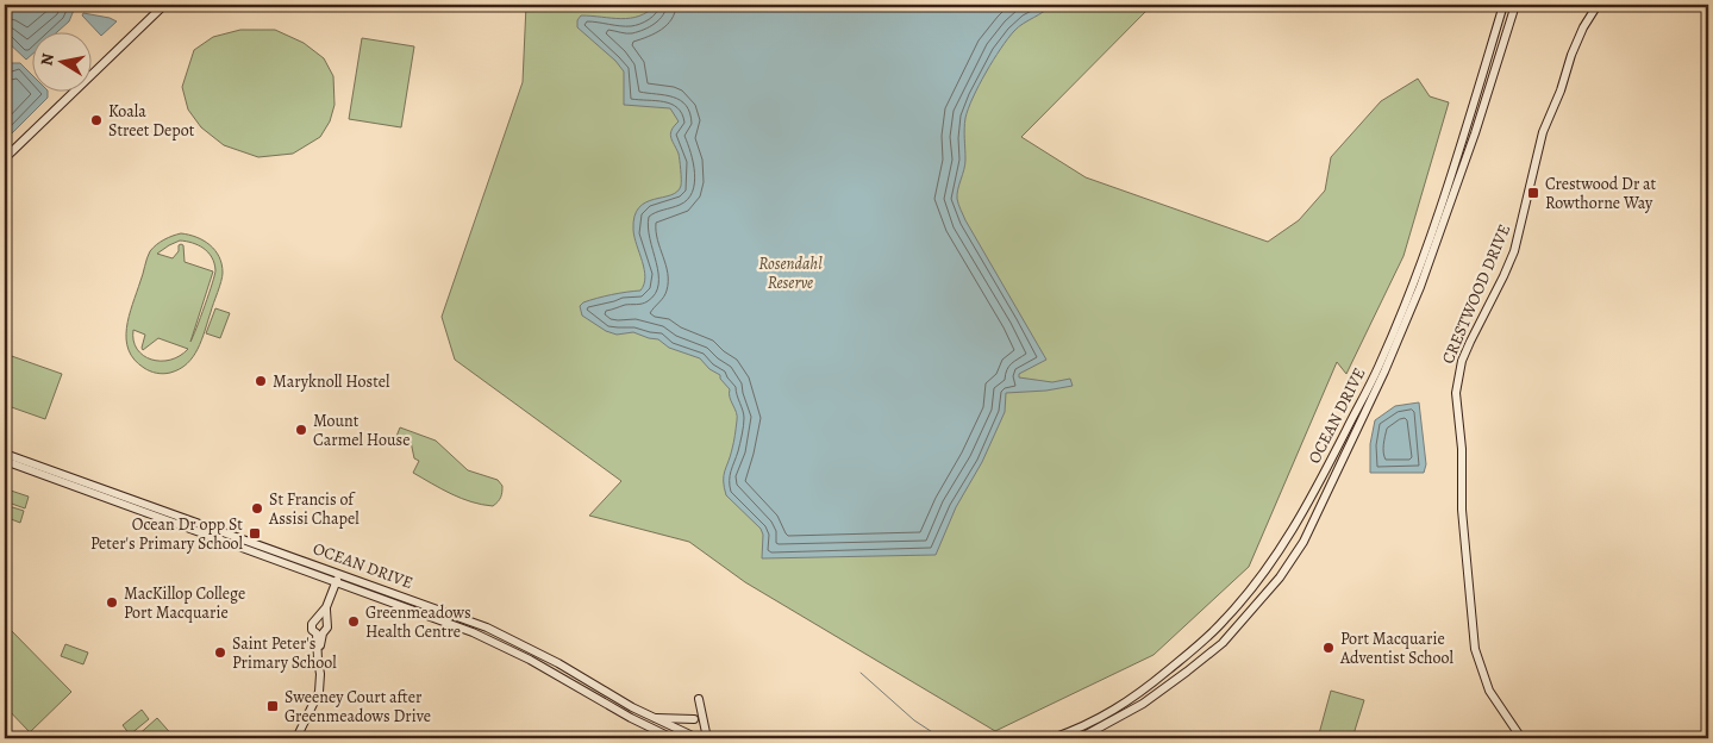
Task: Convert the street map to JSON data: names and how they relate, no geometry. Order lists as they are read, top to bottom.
{
  "streets": {
    "main road": ["CRESTWOOD DRIVE", "OCEAN DRIVE"]
  },
  "parks": ["Rosendahl Reserve"],
  "places": {
    "other": [
      "Koala Street Depot",
      "Maryknoll Hostel",
      "Mount Carmel House",
      "St Francis of Assisi Chapel",
      "MacKillop College Port Macquarie",
      "Greenmeadows Health Centre",
      "Port Macquarie Adventist School",
      "Saint Peter's Primary School"
    ],
    "transit": ["Crestwood Dr at Rowthorne Way", "Ocean Dr opp St Peter's Primary School", "Sweeney Court after Greenmeadows Drive"]
  },
  "north": "left"
}
